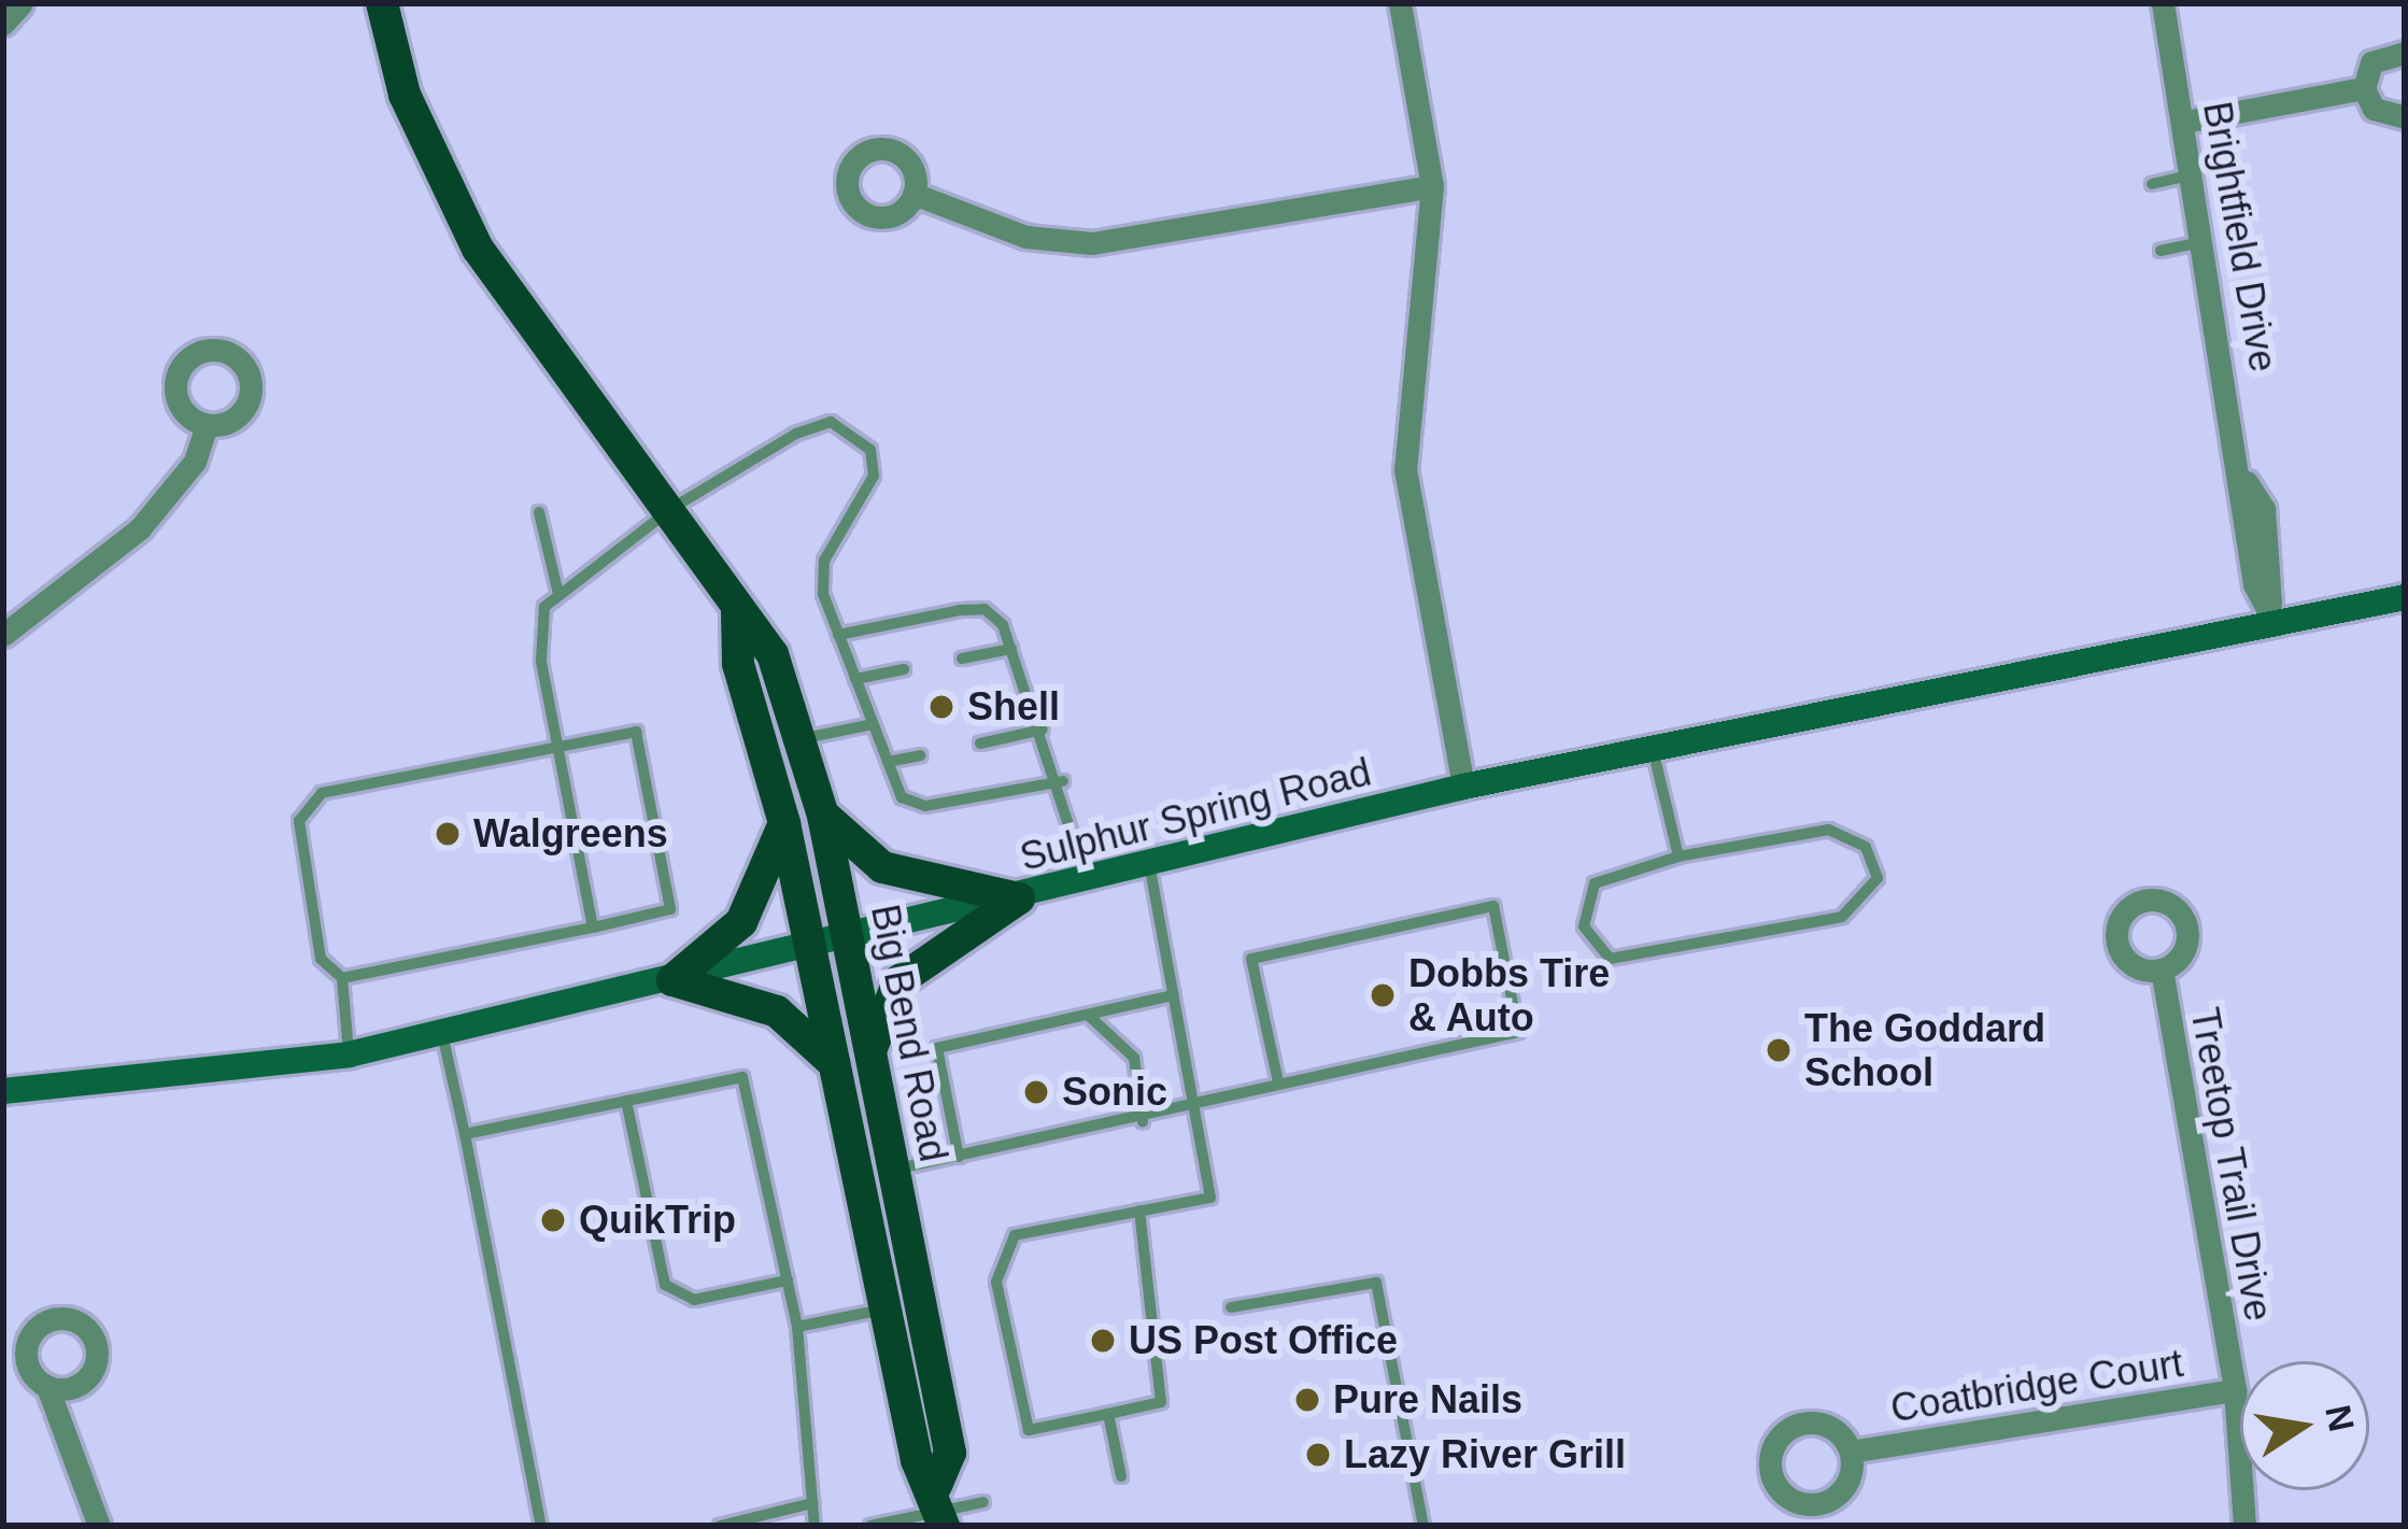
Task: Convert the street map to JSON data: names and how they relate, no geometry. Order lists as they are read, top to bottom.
{
  "streets": {
    "main road": ["Sulphur Spring Road", "Big Bend Road"],
    "street": ["Brightfield Drive", "Treetop Trail Drive", "Coatbridge Court"]
  },
  "crossings": [
    ["Brightfield Drive", "Sulphur Spring Road"],
    ["Sulphur Spring Road", "Big Bend Road"],
    ["Treetop Trail Drive", "Coatbridge Court"]
  ],
  "places": [
    "Shell",
    "Walgreens",
    "Dobbs Tire & Auto",
    "The Goddard School",
    "Sonic",
    "QuikTrip",
    "US Post Office",
    "Pure Nails",
    "Lazy River Grill"
  ],
  "north": "right"
}
